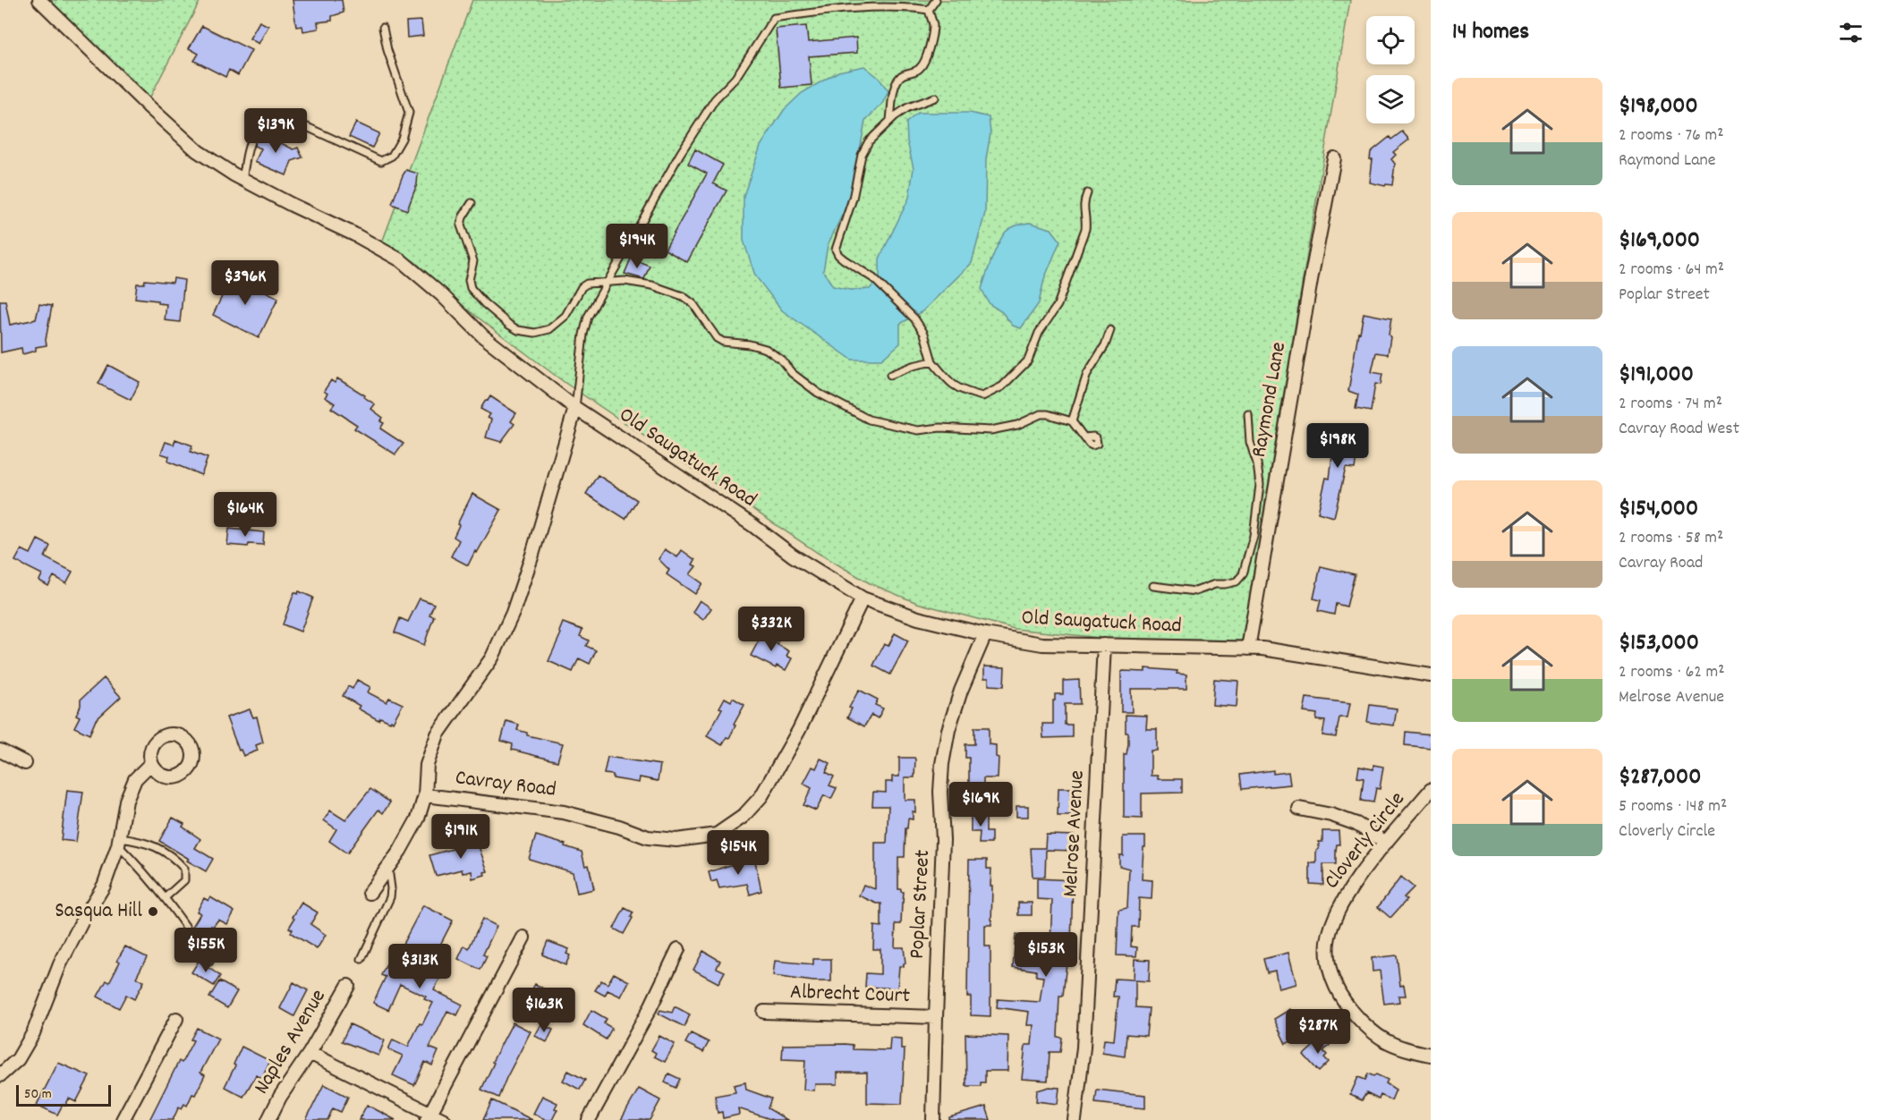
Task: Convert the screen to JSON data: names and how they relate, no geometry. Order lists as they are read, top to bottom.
{
  "streets": {
    "street": [
      "Raymond Lane",
      "Old Saugatuck Road",
      "Cavray Road",
      "Melrose Avenue",
      "Cloverly Circle",
      "Poplar Street",
      "Albrecht Court",
      "Naples Avenue"
    ]
  },
  "crossings": [
    ["Raymond Lane", "Old Saugatuck Road"],
    ["Old Saugatuck Road", "Cavray Road"],
    ["Old Saugatuck Road", "Melrose Avenue"],
    ["Old Saugatuck Road", "Poplar Street"],
    ["Poplar Street", "Albrecht Court"]
  ],
  "places": ["Sasqua Hill"],
  "scale_bar": "50 m",
  "page": {
    "heading": "14 homes",
    "list": [
      {
        "name": "$198,000",
        "note": "2 rooms · 76 m² · Raymond Lane"
      },
      {
        "name": "$169,000",
        "note": "2 rooms · 64 m² · Poplar Street"
      },
      {
        "name": "$191,000",
        "note": "2 rooms · 74 m² · Cavray Road West"
      },
      {
        "name": "$154,000",
        "note": "2 rooms · 58 m² · Cavray Road"
      },
      {
        "name": "$153,000",
        "note": "2 rooms · 62 m² · Melrose Avenue"
      },
      {
        "name": "$287,000",
        "note": "5 rooms · 148 m² · Cloverly Circle"
      }
    ],
    "price": [
      "$139K",
      "$194K",
      "$396K",
      "$198K",
      "$164K",
      "$332K",
      "$169K",
      "$191K",
      "$154K",
      "$155K",
      "$153K",
      "$313K",
      "$163K",
      "$287K"
    ],
    "scale": "50 m"
  }
}
